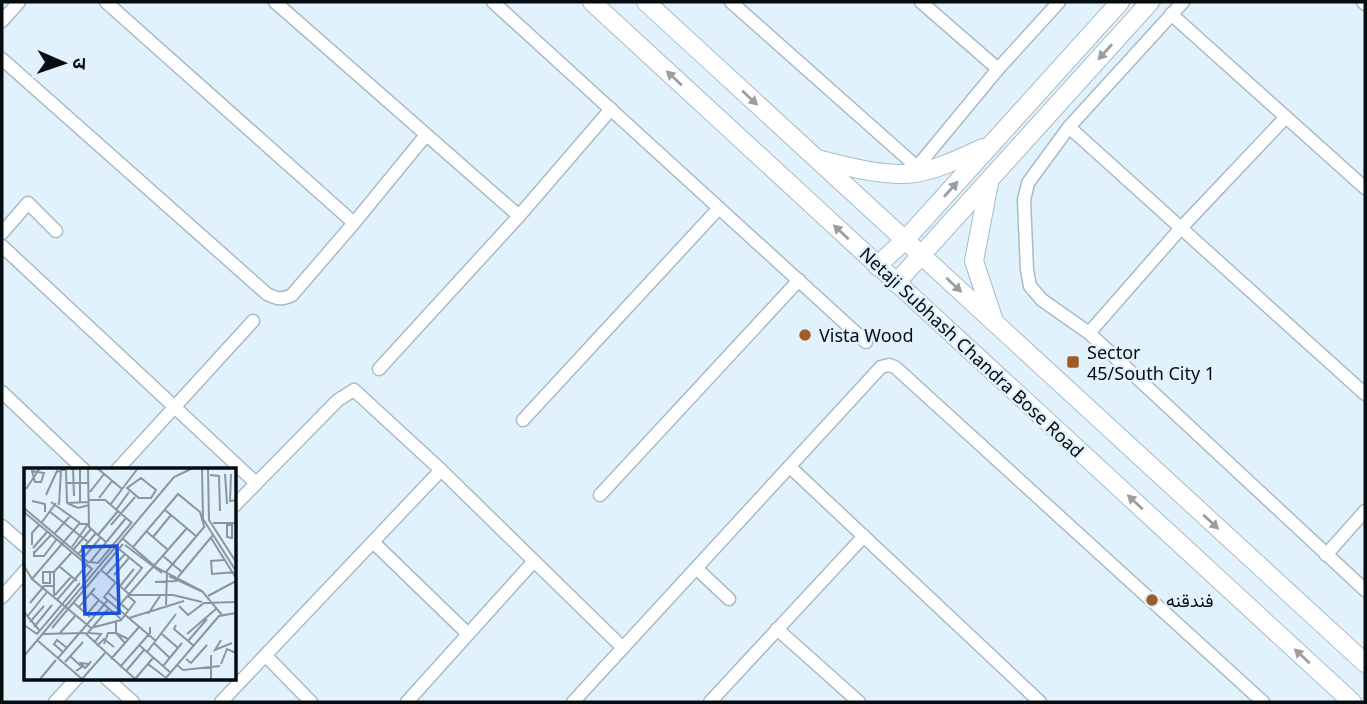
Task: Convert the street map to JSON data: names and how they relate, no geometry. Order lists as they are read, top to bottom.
{
  "streets": {
    "main road": ["Netaji Subhash Chandra Bose Road"]
  },
  "places": {
    "other": ["Vista Wood", "فندقنه"],
    "transit": ["Sector 45/South City 1"]
  },
  "north": "right"
}
